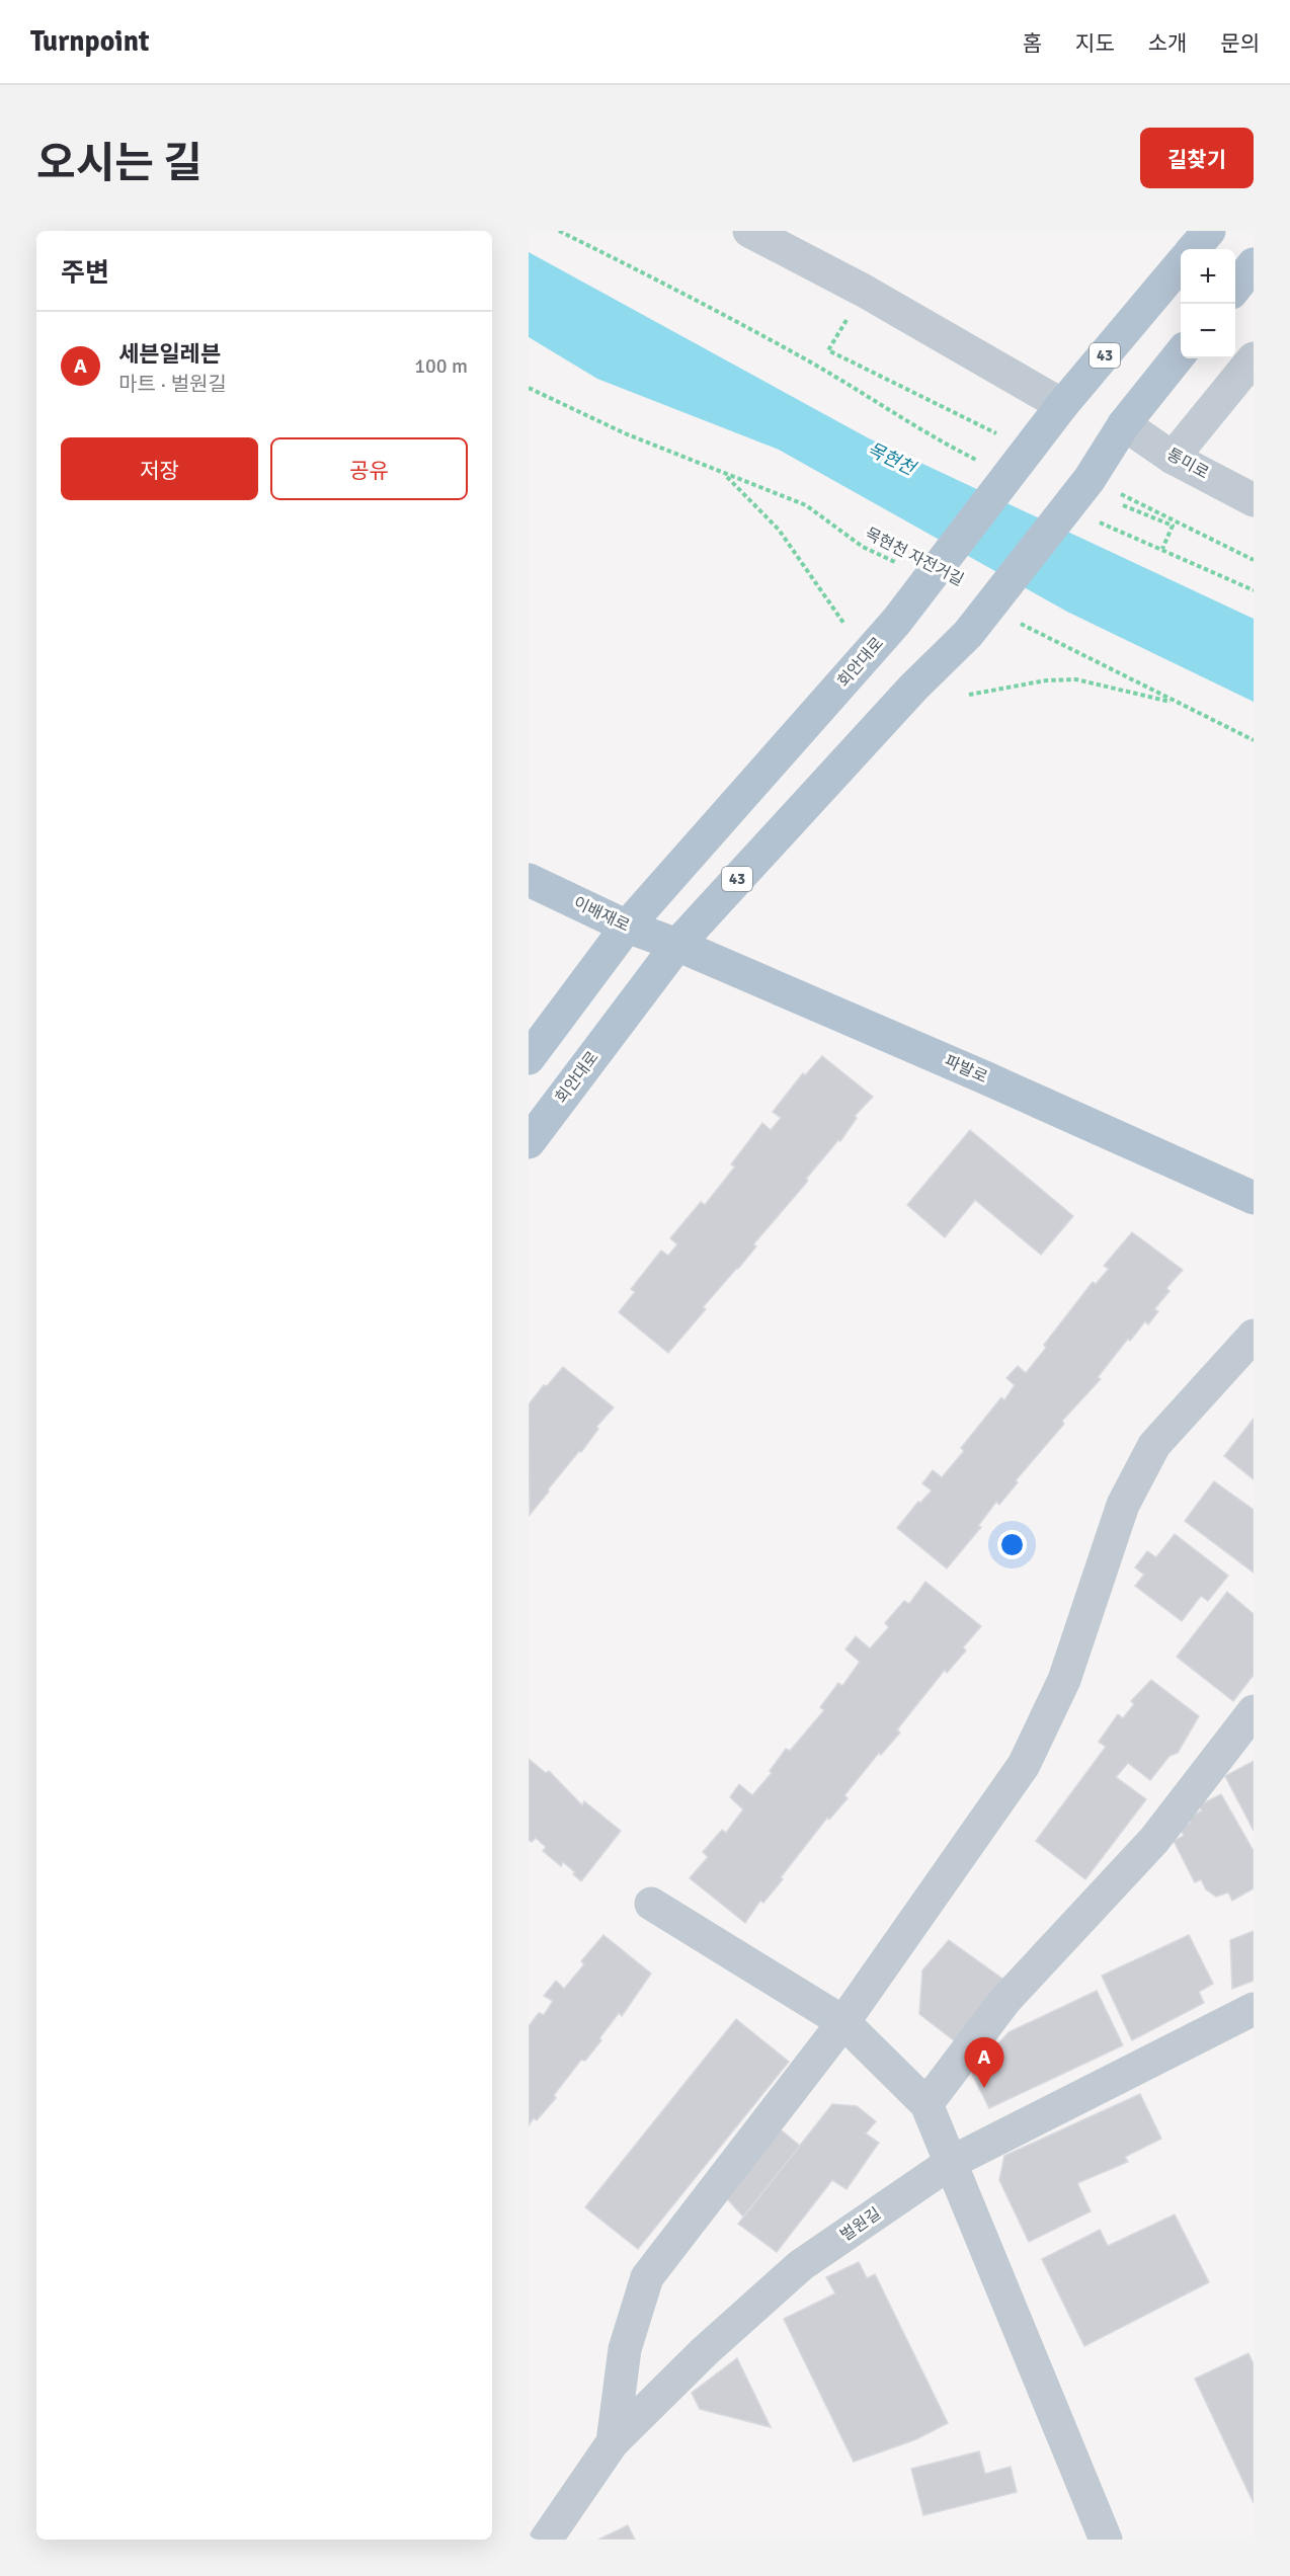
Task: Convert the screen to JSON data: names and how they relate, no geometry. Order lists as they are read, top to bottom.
{
  "streets": {
    "main road": [
      "43",
      "회안대로",
      "이배재로",
      "파발로"
    ],
    "street": ["통미로", "벌원길"],
    "path": ["목현천 자전거길"]
  },
  "crossings": [
    ["43", "통미로"],
    ["43", "회안대로"],
    ["통미로", "회안대로"],
    ["회안대로", "이배재로"],
    ["회안대로", "파발로"],
    ["이배재로", "파발로"]
  ],
  "water": ["목현천"],
  "page": {
    "header": "Turnpoint",
    "nav": [
      "홈",
      "지도",
      "소개",
      "문의"
    ],
    "title": "오시는 길",
    "buttons": [
      "길찾기",
      ["저장", "공유"]
    ],
    "heading": "주변",
    "map_buttons": ["+", "−"],
    "list": [
      {
        "mark": "A",
        "name": "세븐일레븐",
        "note": "마트 · 벌원길",
        "value": "100 m"
      }
    ],
    "pins": "A"
  }
}
